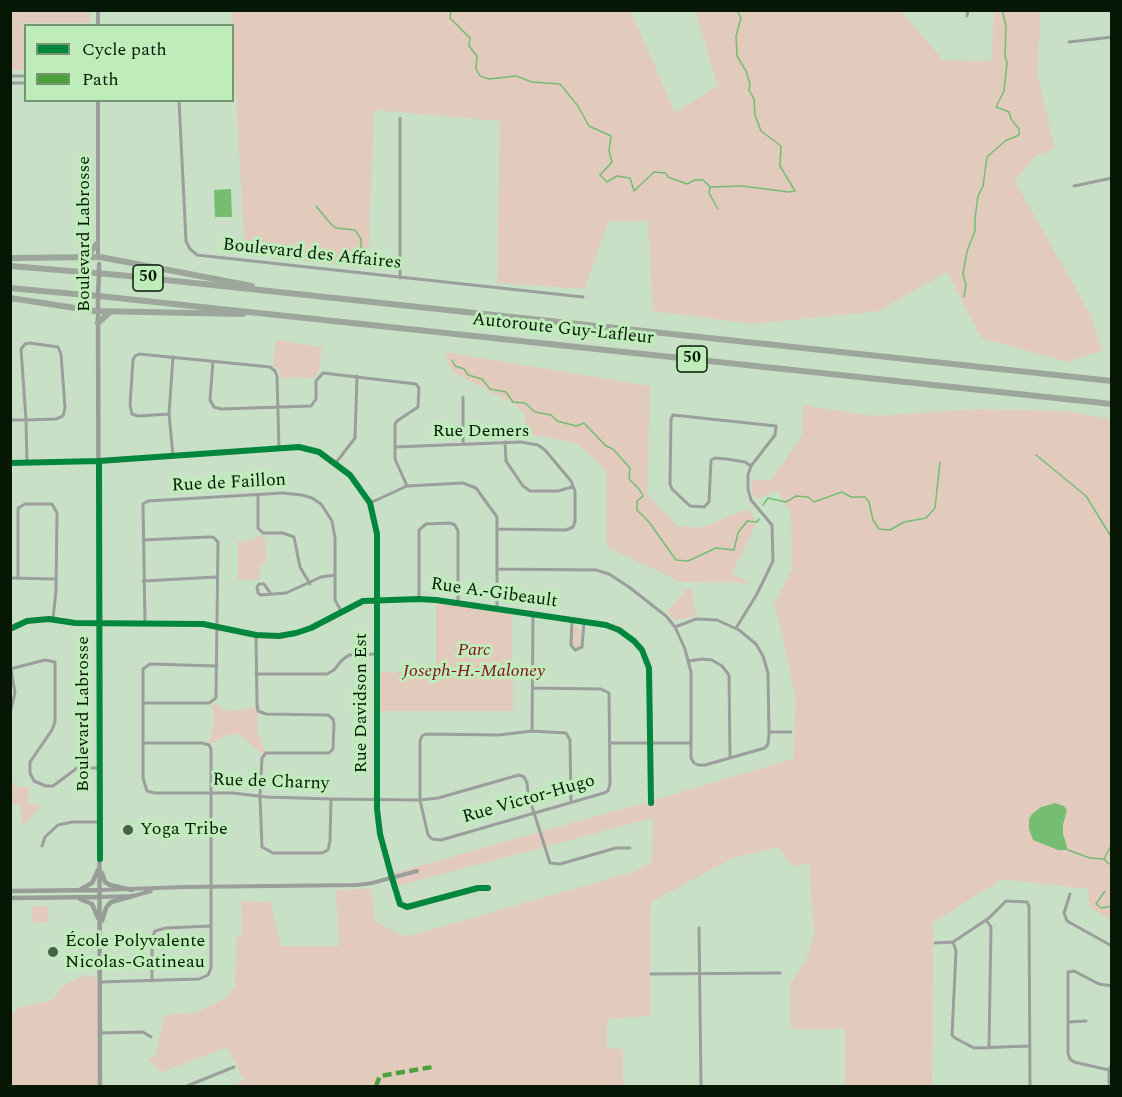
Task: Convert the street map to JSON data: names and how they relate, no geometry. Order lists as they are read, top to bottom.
{
  "streets": {
    "highway": ["50", "Autoroute Guy-Lafleur"],
    "main road": ["Boulevard Labrosse"],
    "street": [
      "Boulevard des Affaires",
      "Rue Demers",
      "Rue de Faillon",
      "Rue A.-Gibeault",
      "Rue Davidson Est",
      "Rue de Charny",
      "Rue Victor-Hugo"
    ]
  },
  "crossings": [
    ["Boulevard Labrosse", "Rue A.-Gibeault"],
    ["Boulevard Labrosse", "Rue Davidson Est"],
    ["Rue de Faillon", "Rue A.-Gibeault"],
    ["Rue A.-Gibeault", "Rue Davidson Est"],
    ["Rue Davidson Est", "Rue de Charny"],
    ["Rue de Charny", "Rue Victor-Hugo"]
  ],
  "parks": ["Parc Joseph-H.-Maloney"],
  "places": ["Yoga Tribe", "École Polyvalente Nicolas-Gatineau"],
  "legend": ["Cycle path", "Path"]
}
